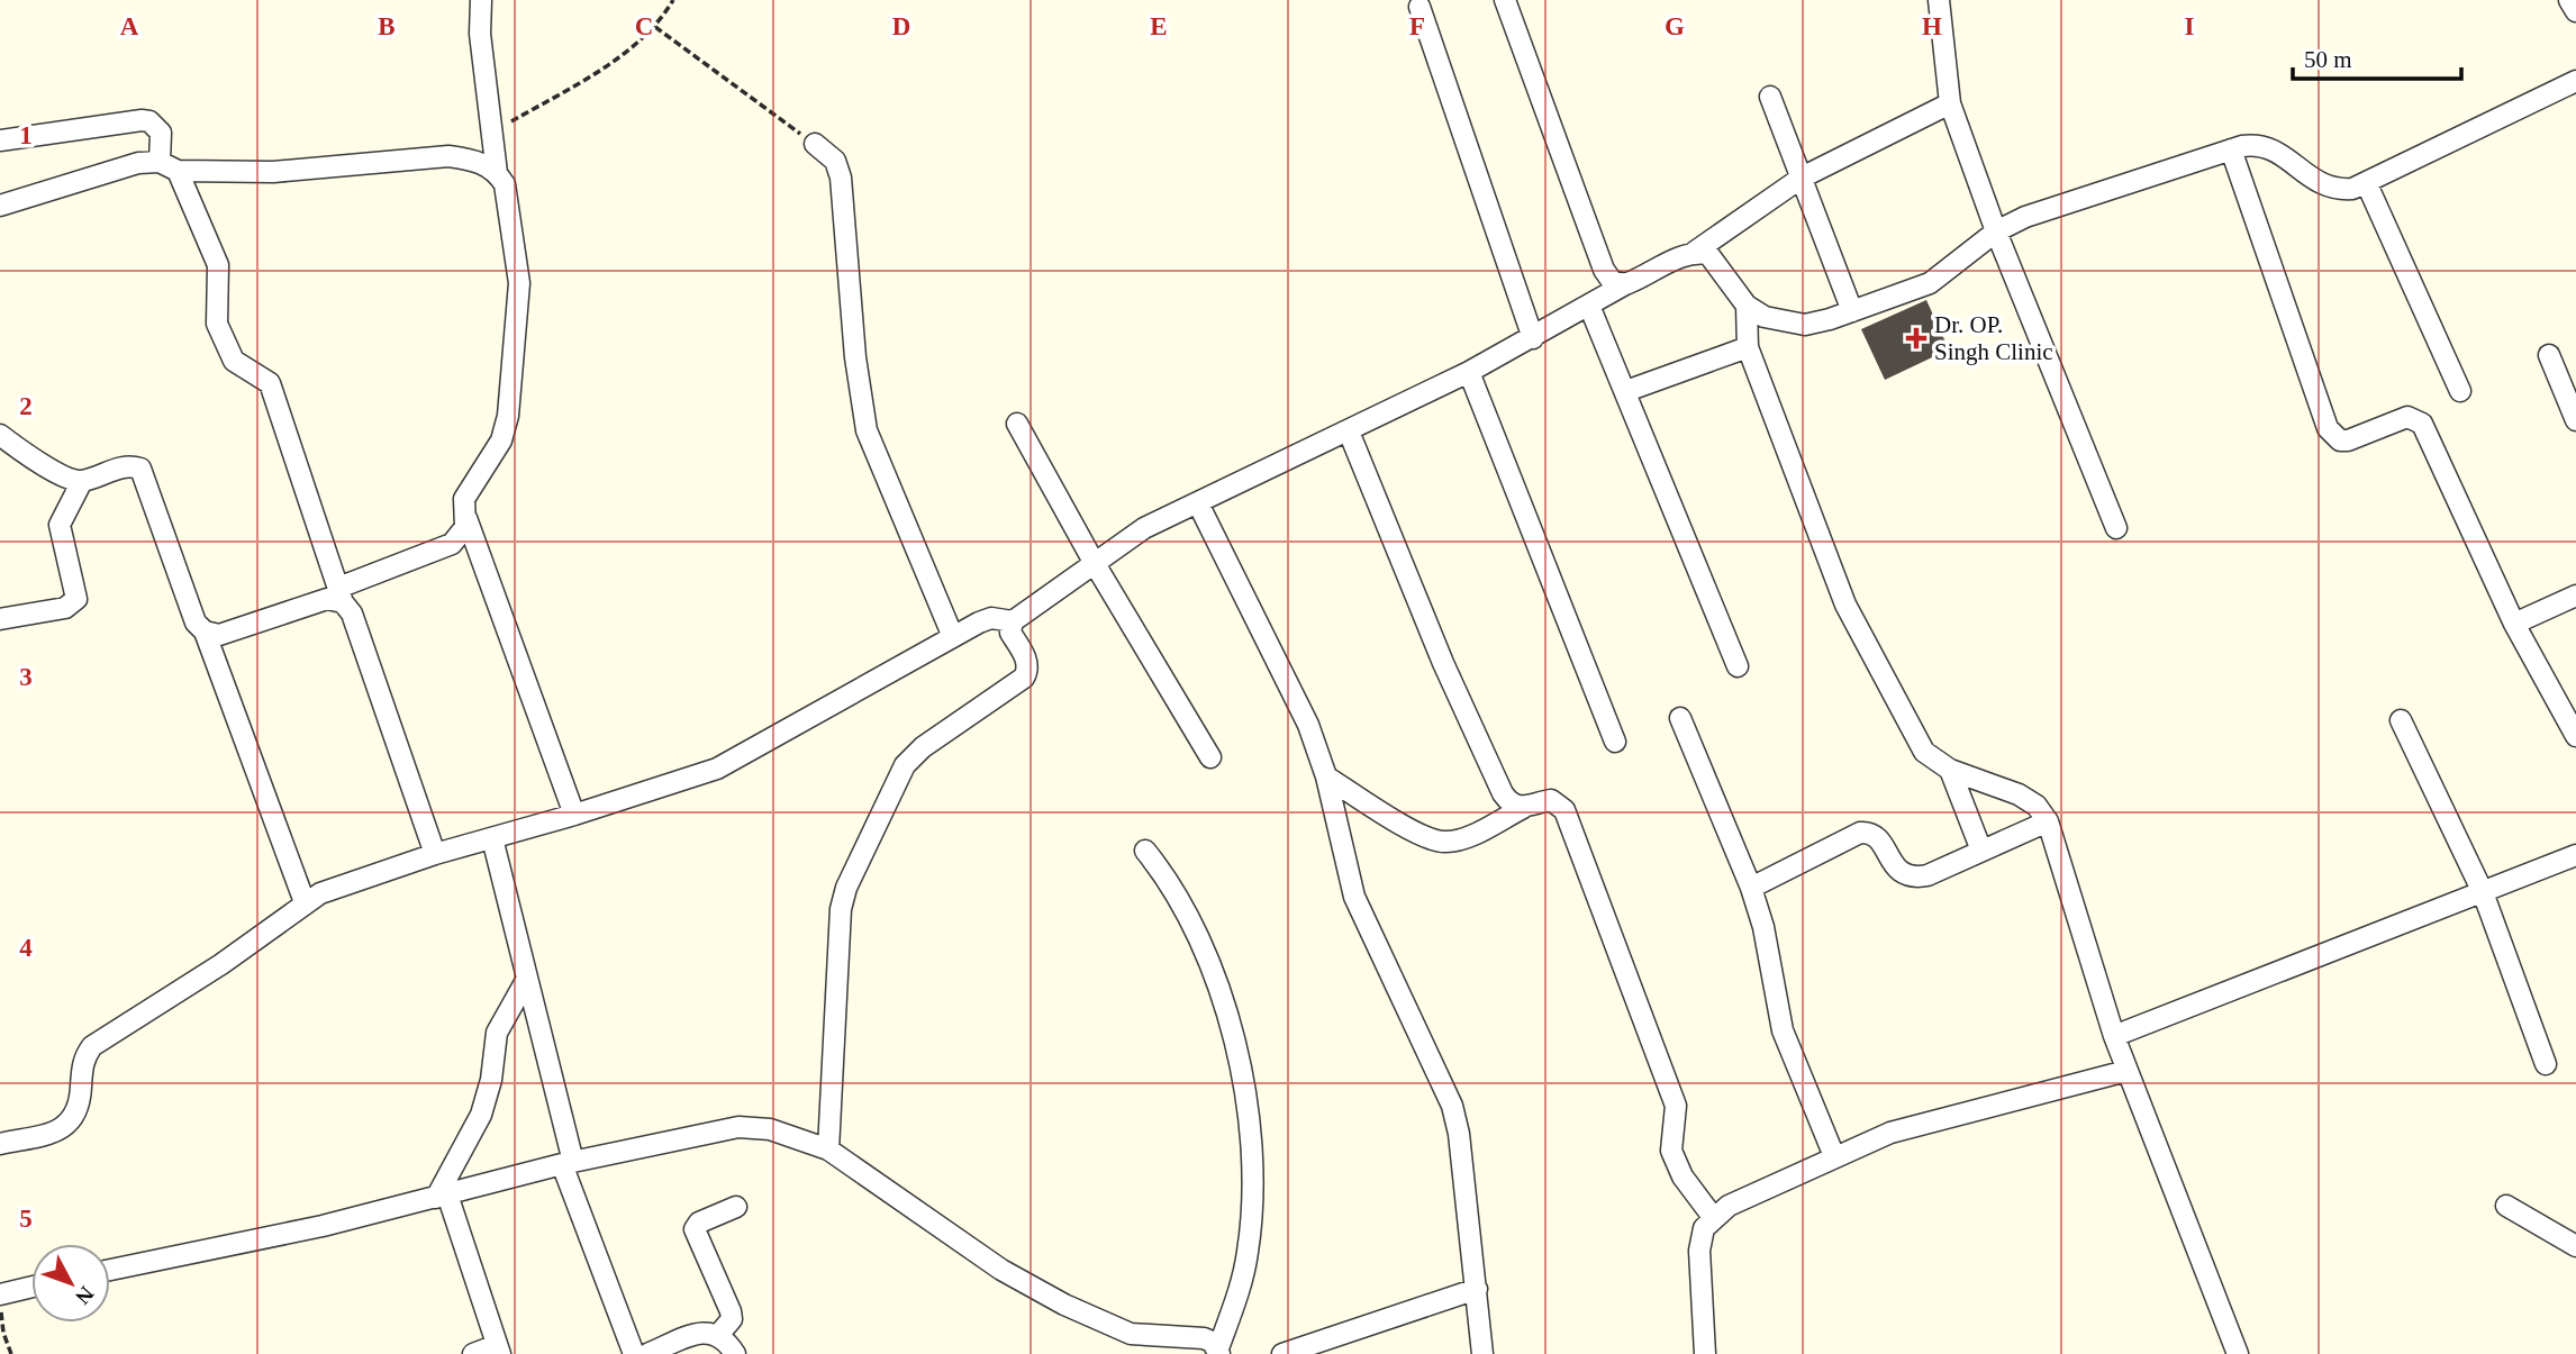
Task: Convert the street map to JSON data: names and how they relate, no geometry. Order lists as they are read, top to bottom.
{
  "places": {
    "health": ["Dr. OP. Singh Clinic"]
  },
  "scale_bar": "50 m",
  "north": "bottom right",
  "grid": {
    "columns": [
      "A",
      "B",
      "C",
      "D",
      "E",
      "F",
      "G",
      "H",
      "I"
    ],
    "rows": [
      "1",
      "2",
      "3",
      "4",
      "5"
    ]
  }
}
